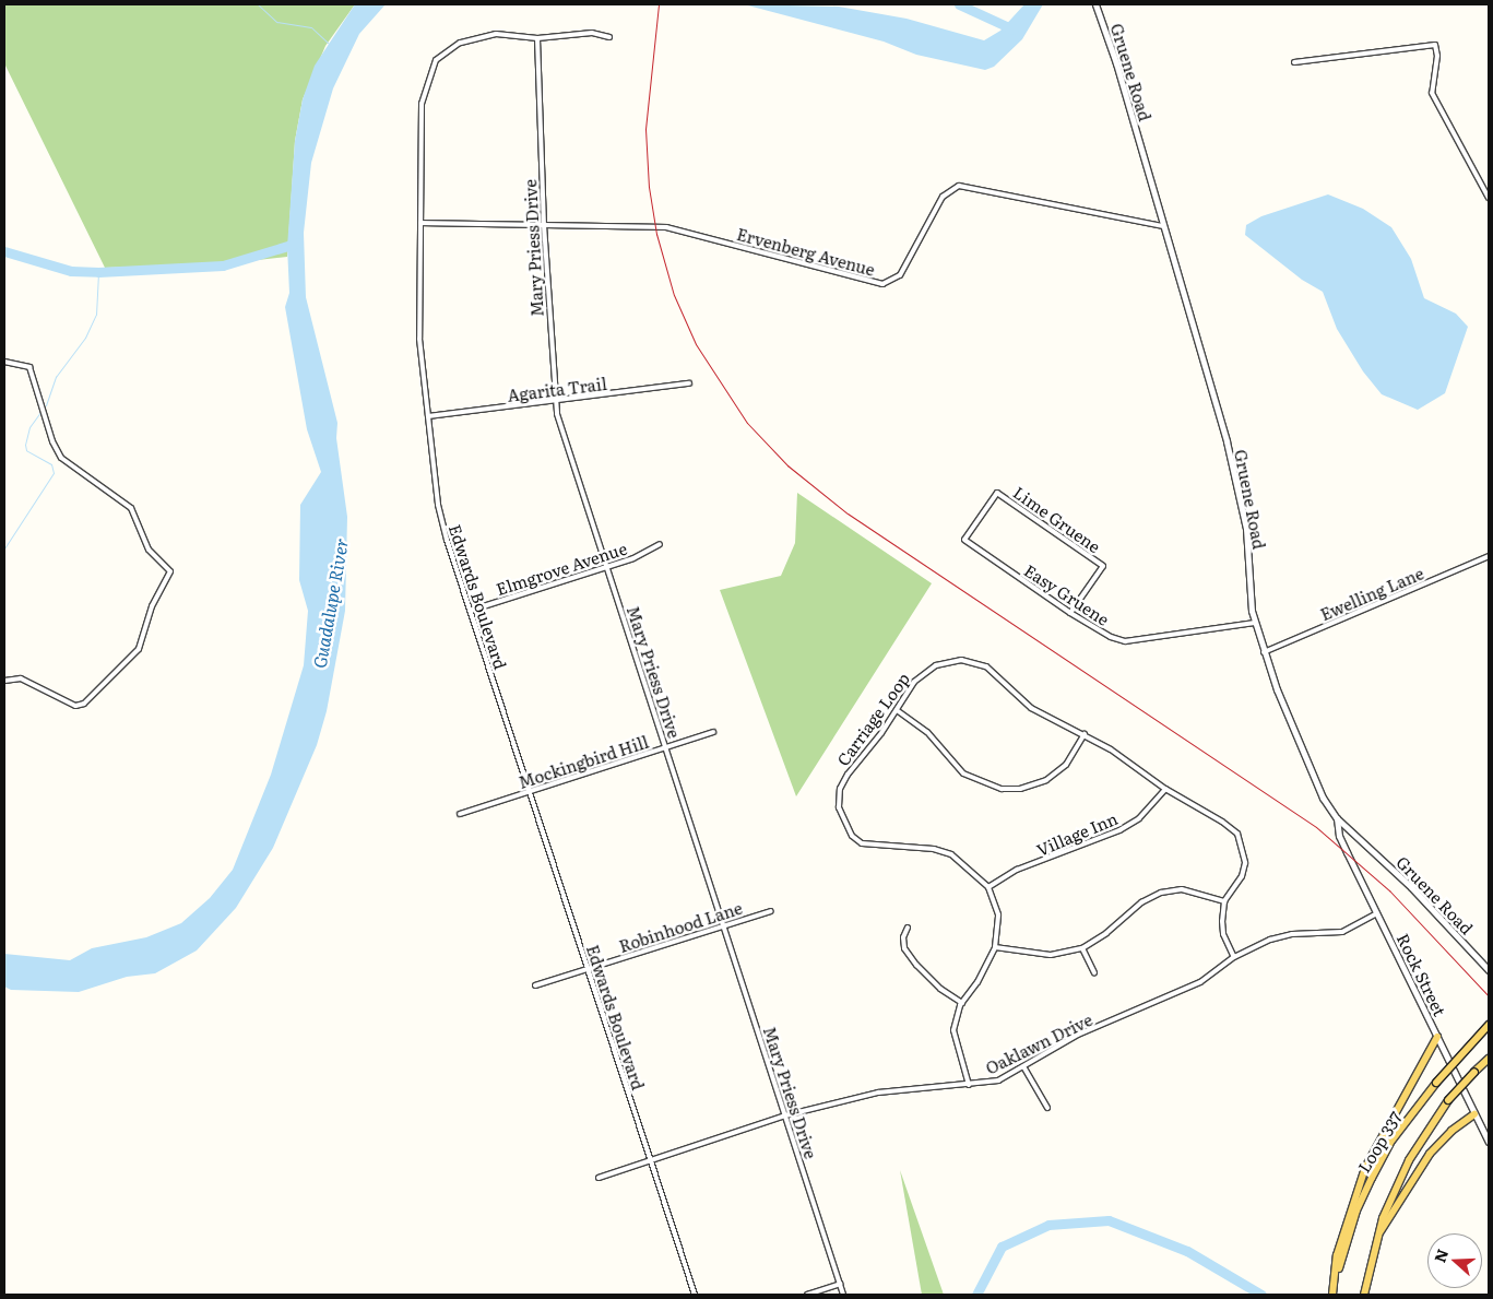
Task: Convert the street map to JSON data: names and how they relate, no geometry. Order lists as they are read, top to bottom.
{
  "streets": {
    "main road": ["Loop 337"],
    "street": [
      "Gruene Road",
      "Mary Priess Drive",
      "Ervenberg Avenue",
      "Agarita Trail",
      "Lime Gruene",
      "Elmgrove Avenue",
      "Ewelling Lane",
      "Easy Gruene",
      "Edwards Boulevard",
      "Carriage Loop",
      "Mockingbird Hill",
      "Village Inn",
      "Robinhood Lane",
      "Rock Street",
      "Oaklawn Drive"
    ]
  },
  "crossings": [
    ["Gruene Road", "Ervenberg Avenue"],
    ["Gruene Road", "Ewelling Lane"],
    ["Gruene Road", "Easy Gruene"],
    ["Gruene Road", "Rock Street"],
    ["Mary Priess Drive", "Ervenberg Avenue"],
    ["Mary Priess Drive", "Agarita Trail"],
    ["Mary Priess Drive", "Elmgrove Avenue"],
    ["Mary Priess Drive", "Edwards Boulevard"],
    ["Mary Priess Drive", "Mockingbird Hill"],
    ["Mary Priess Drive", "Robinhood Lane"],
    ["Mary Priess Drive", "Oaklawn Drive"],
    ["Ervenberg Avenue", "Edwards Boulevard"],
    ["Agarita Trail", "Edwards Boulevard"],
    ["Lime Gruene", "Easy Gruene"],
    ["Elmgrove Avenue", "Edwards Boulevard"],
    ["Edwards Boulevard", "Mockingbird Hill"],
    ["Edwards Boulevard", "Robinhood Lane"],
    ["Edwards Boulevard", "Oaklawn Drive"],
    ["Carriage Loop", "Village Inn"],
    ["Rock Street", "Oaklawn Drive"]
  ],
  "water": ["Guadalupe River"],
  "north": "left"
}
